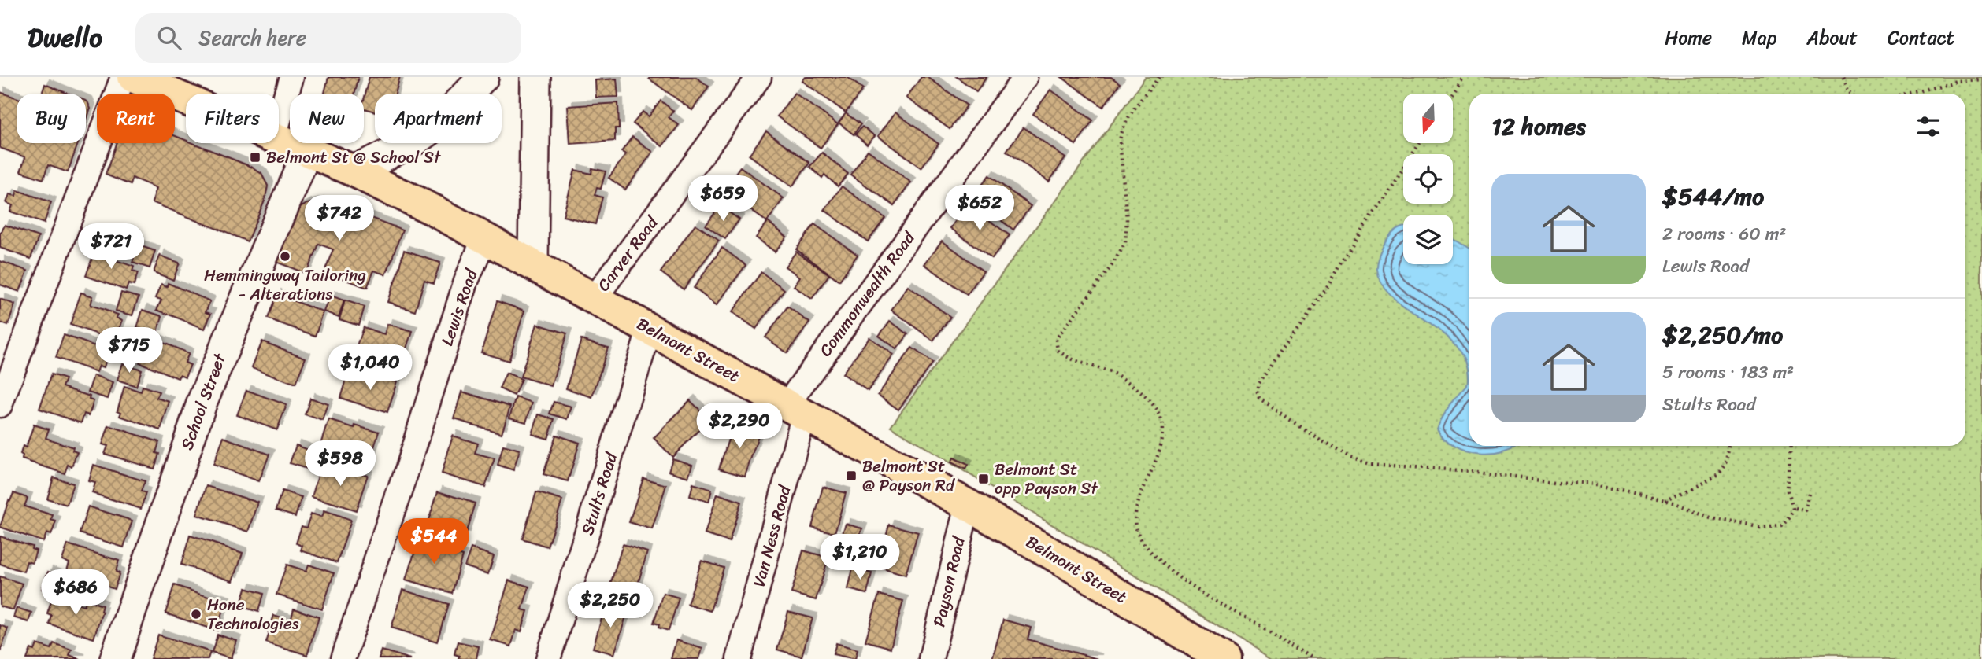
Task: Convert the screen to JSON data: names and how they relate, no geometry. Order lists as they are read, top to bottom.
{
  "streets": {
    "main road": ["Belmont Street"],
    "street": [
      "Carver Road",
      "Commonwealth Road",
      "Lewis Road",
      "School Street",
      "Stults Road",
      "Van Ness Road",
      "Payson Road"
    ]
  },
  "crossings": [
    ["Carver Road", "Belmont Street"],
    ["Commonwealth Road", "Belmont Street"],
    ["Commonwealth Road", "Van Ness Road"],
    ["Lewis Road", "Belmont Street"],
    ["Belmont Street", "School Street"],
    ["Belmont Street", "Stults Road"],
    ["Belmont Street", "Van Ness Road"],
    ["Belmont Street", "Payson Road"]
  ],
  "places": {
    "transit": ["Belmont St @ School St", "Belmont St @ Payson Rd", "Belmont St opp Payson St"],
    "other": ["Hemmingway Tailoring - Alterations", "Hone Technologies"]
  },
  "north": "bottom",
  "page": {
    "header": "Dwello",
    "search": "Search here",
    "nav": [
      "Home",
      "Map",
      "About",
      "Contact"
    ],
    "chip": [
      "Buy",
      "Rent",
      "Filters",
      "New",
      "Apartment"
    ],
    "heading": "12 homes",
    "list": [
      {
        "name": "$544/mo",
        "note": "2 rooms · 60 m² · Lewis Road"
      },
      {
        "name": "$2,250/mo",
        "note": "5 rooms · 183 m² · Stults Road"
      }
    ],
    "price": [
      "$659",
      "$652",
      "$742",
      "$721",
      "$715",
      "$1,040",
      "$2,290",
      "$598",
      "$544",
      "$1,210",
      "$686",
      "$2,250"
    ]
  }
}
